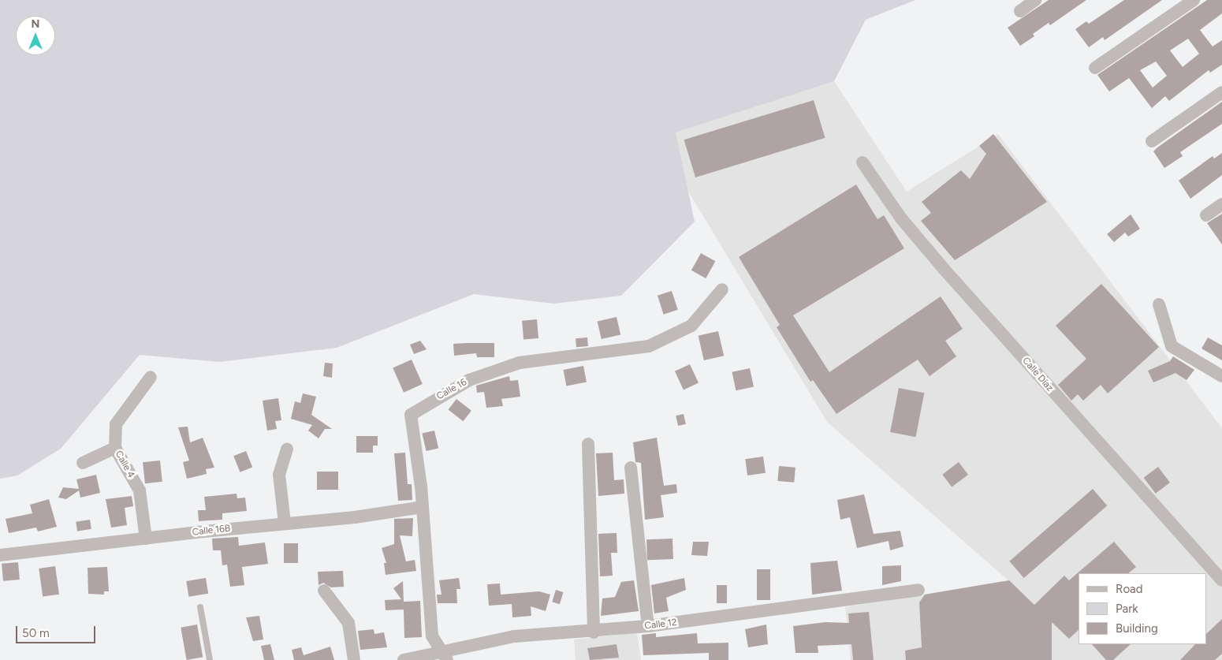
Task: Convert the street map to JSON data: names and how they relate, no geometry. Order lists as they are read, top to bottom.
{
  "streets": {
    "street": [
      "Calle Díaz",
      "Calle 16",
      "Calle 4",
      "Calle 16B",
      "Calle 12"
    ]
  },
  "crossings": [
    ["Calle 16", "Calle 16B"],
    ["Calle 16", "Calle 12"],
    ["Calle 4", "Calle 16B"]
  ],
  "legend": ["Road", "Park", "Building"],
  "scale_bar": "50 m",
  "north": "top"
}
